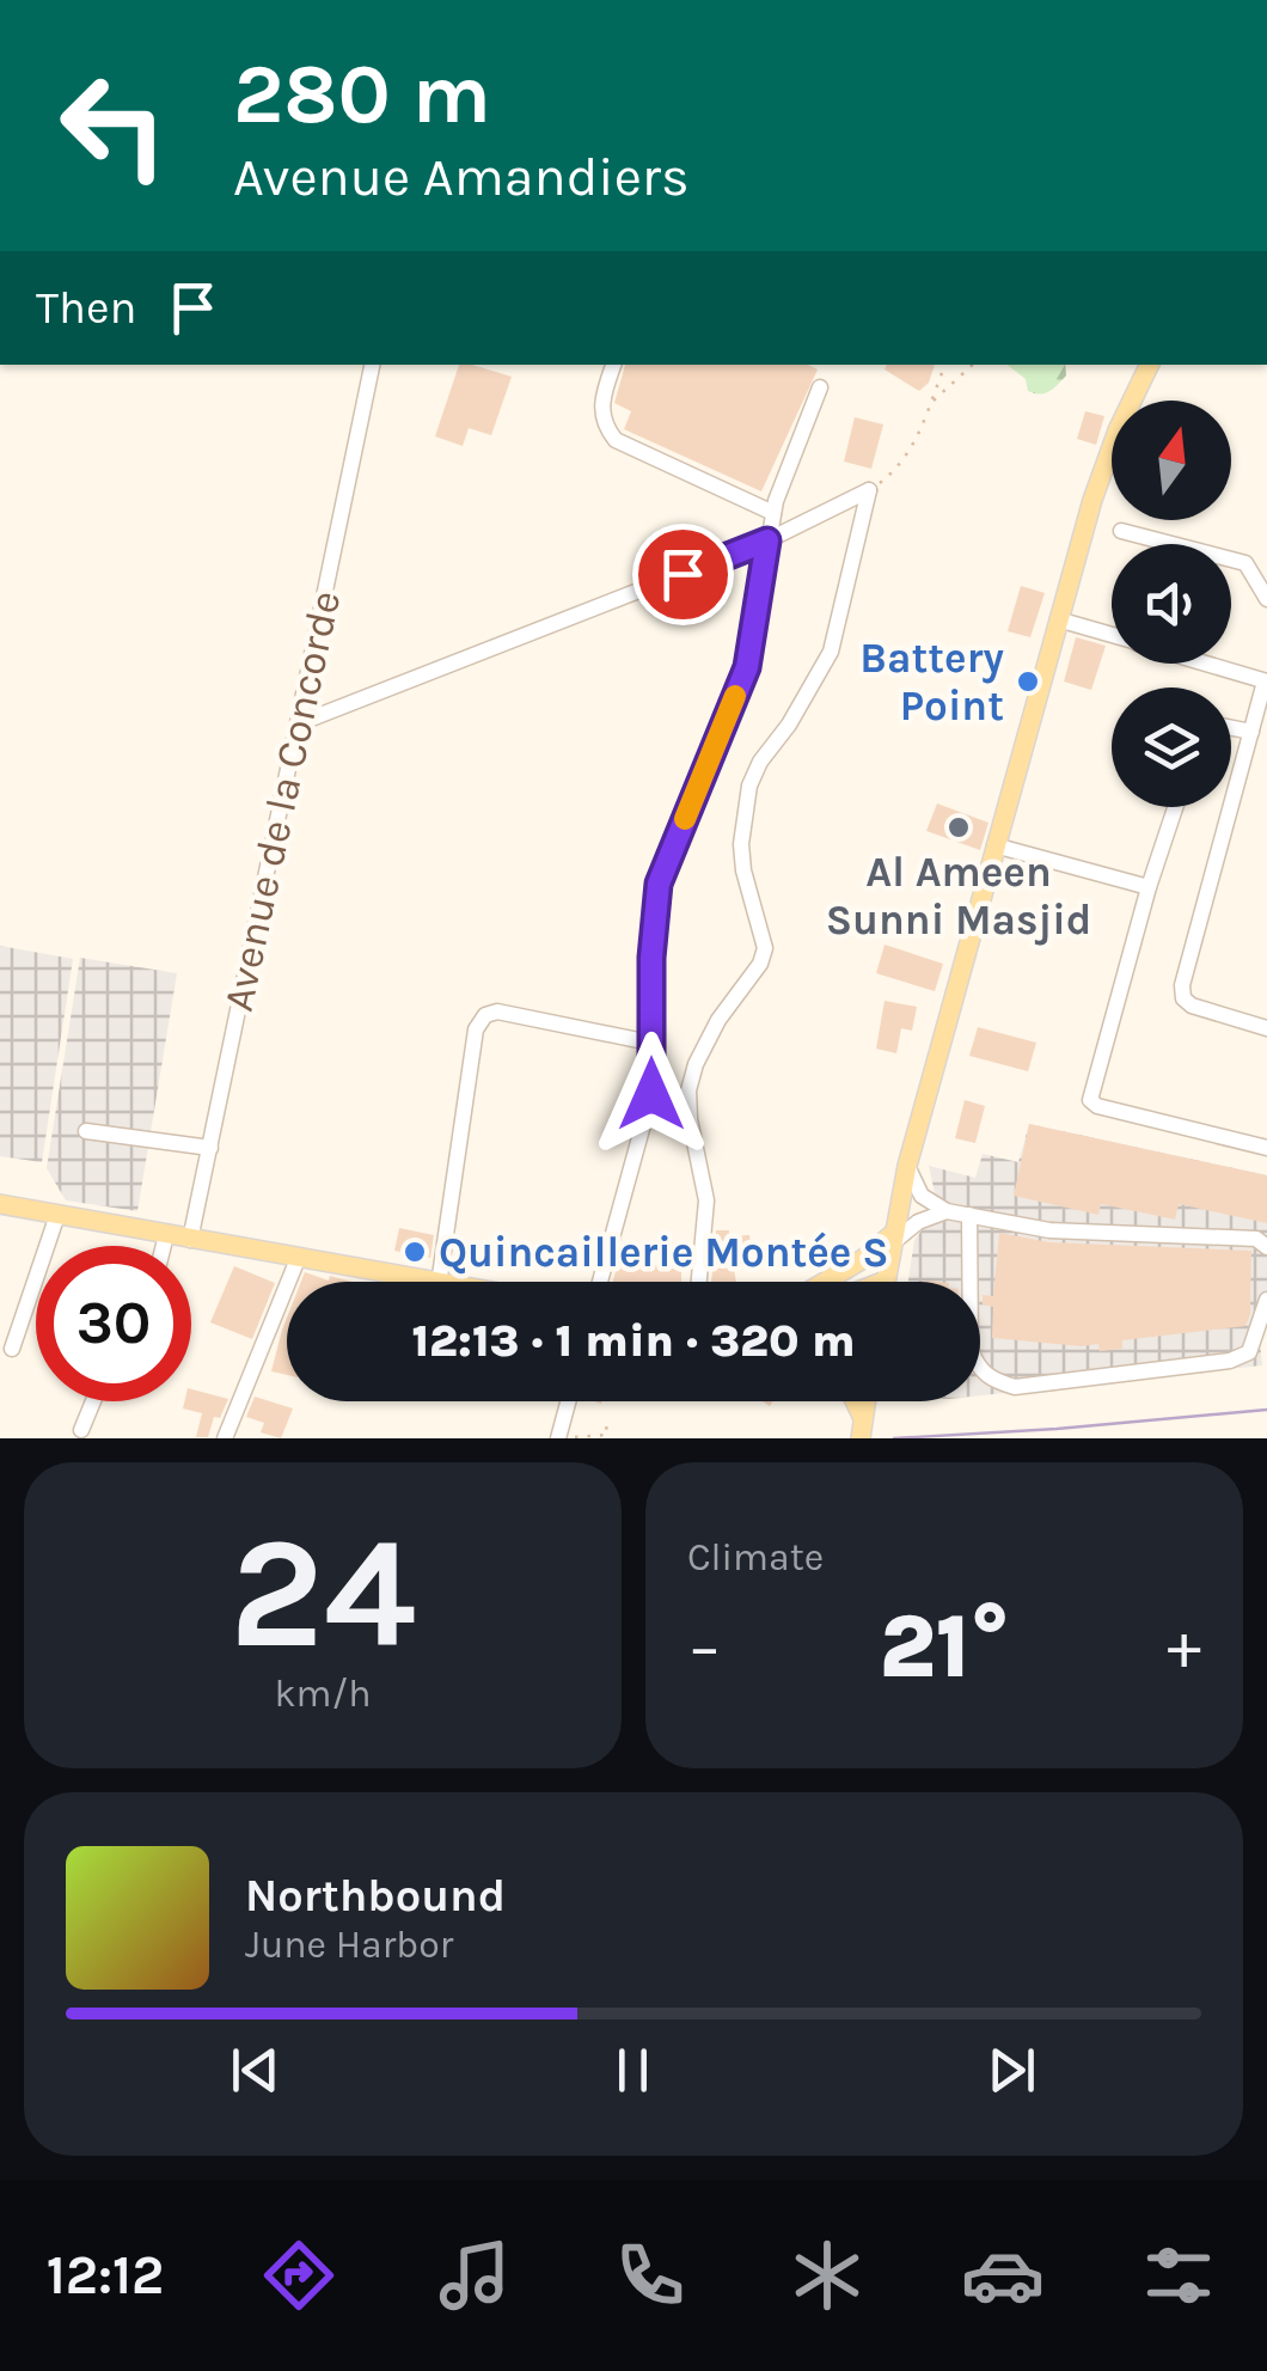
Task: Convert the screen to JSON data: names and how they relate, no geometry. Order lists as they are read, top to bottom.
{
  "streets": {
    "street": ["Avenue de la Concorde"]
  },
  "places": ["Battery Point", "Al Ameen Sunni Masjid", "Quincaillerie Montée S"],
  "north": "top",
  "page": {
    "turn": ["280 m", "Avenue Amandiers"],
    "then": "Then",
    "limit": "30",
    "trip": "12:13 · 1 min · 320 m",
    "tile": [
      ["24", "km/h"],
      "Climate"
    ],
    "heat": ["−", "21°", "+"],
    "song": ["Northbound", "June Harbor"],
    "tabs": "12:12"
  }
}
